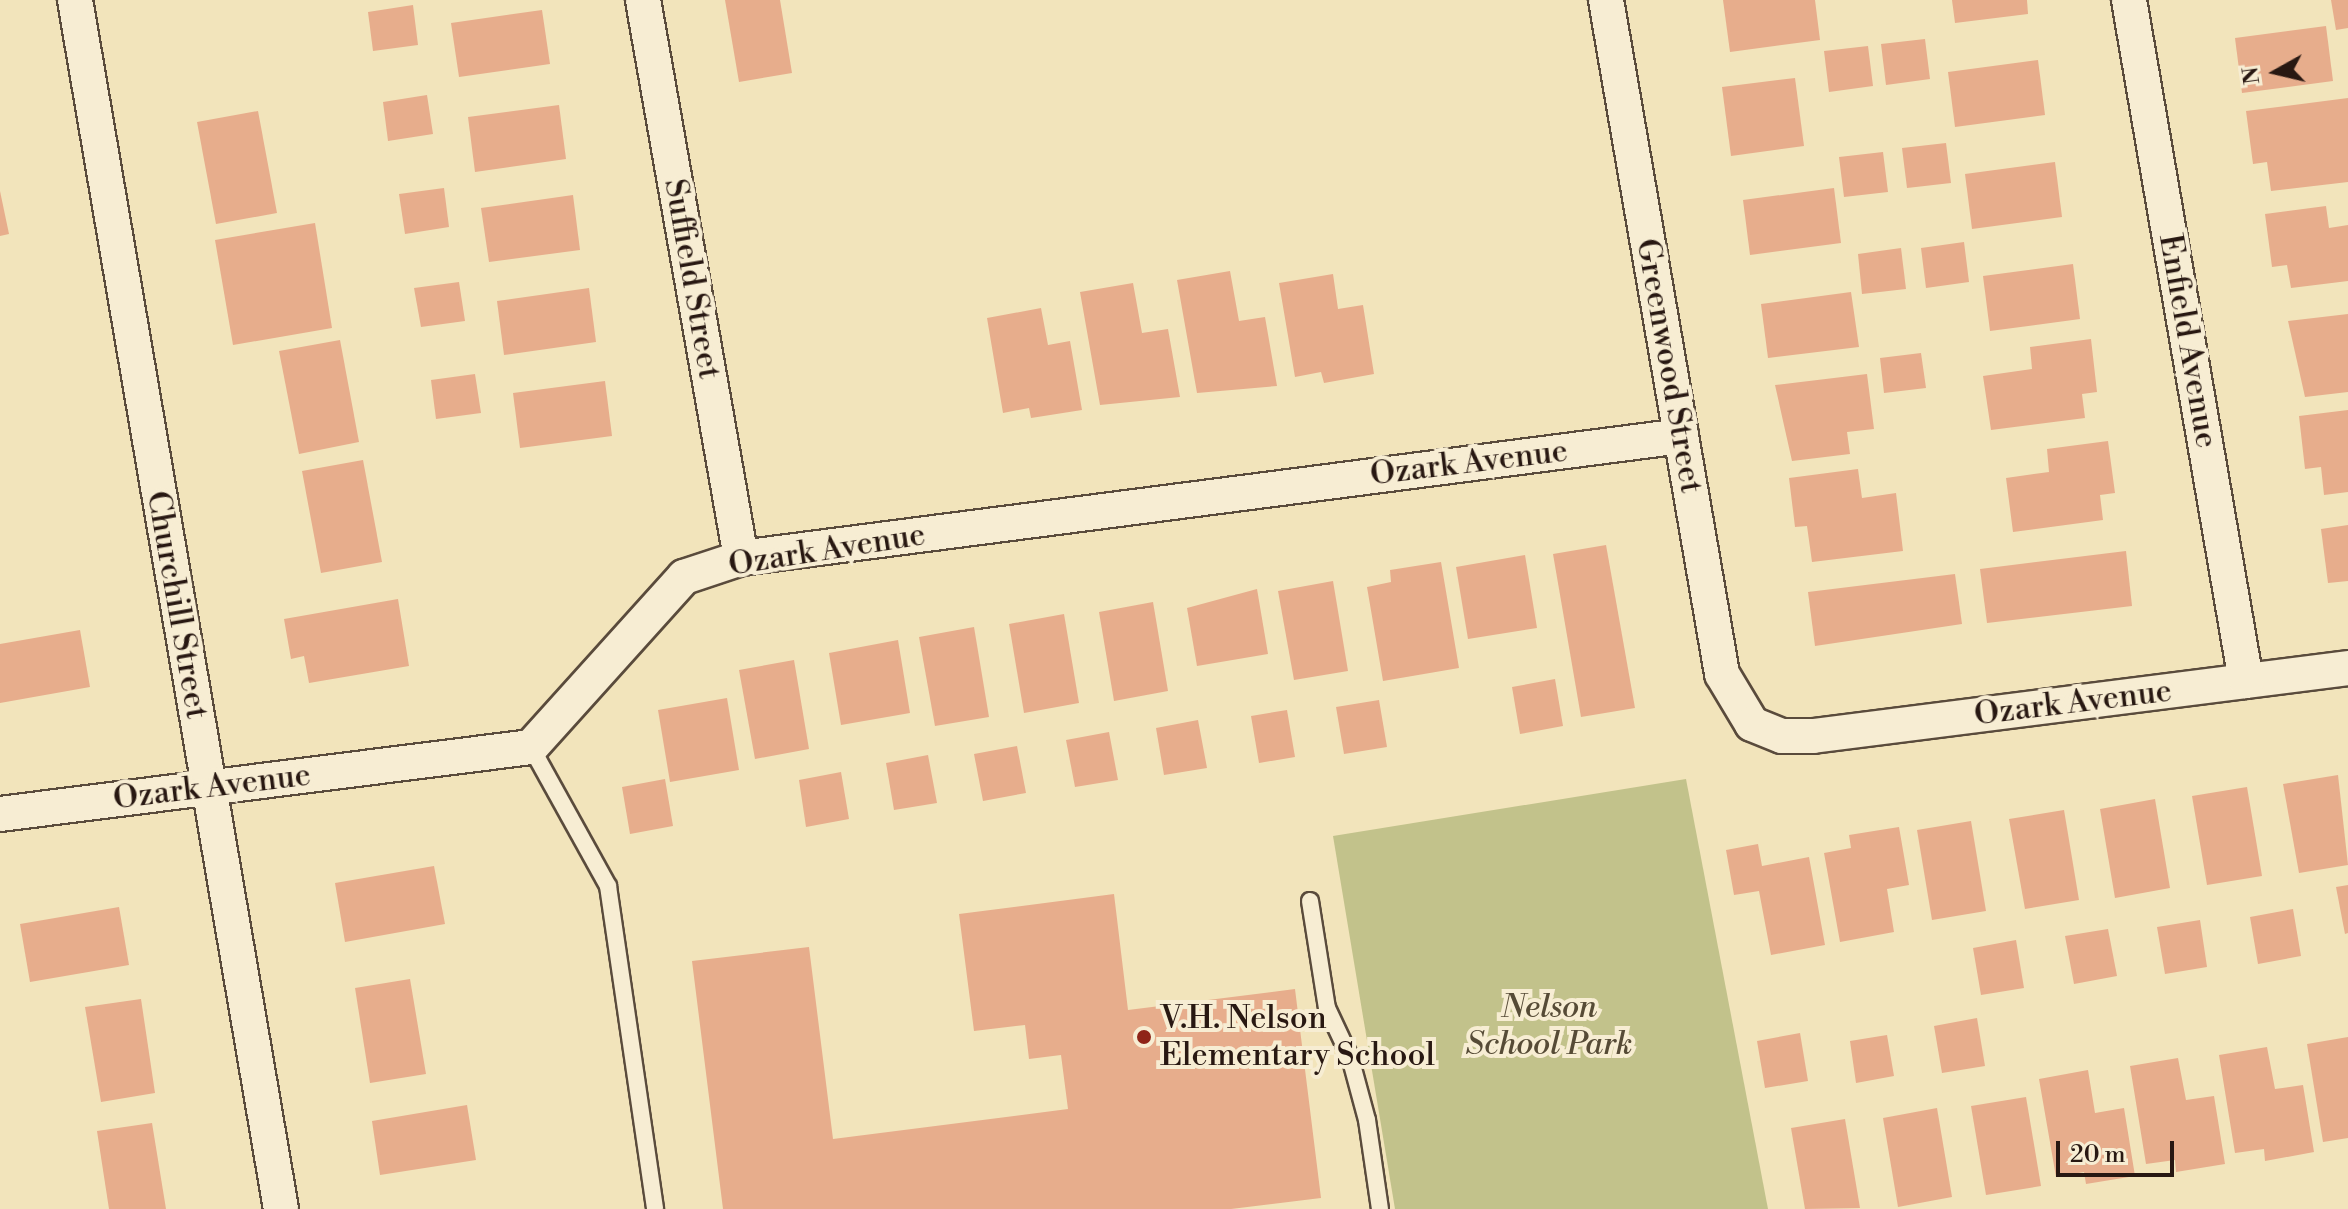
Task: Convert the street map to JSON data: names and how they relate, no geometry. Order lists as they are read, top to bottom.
{
  "streets": {
    "street": [
      "Suffield Street",
      "Enfield Avenue",
      "Greenwood Street",
      "Ozark Avenue",
      "Churchill Street"
    ]
  },
  "crossings": [
    ["Suffield Street", "Ozark Avenue"],
    ["Enfield Avenue", "Ozark Avenue"],
    ["Greenwood Street", "Ozark Avenue"],
    ["Ozark Avenue", "Churchill Street"]
  ],
  "parks": ["Nelson School Park"],
  "places": ["V.H. Nelson Elementary School"],
  "scale_bar": "20 m",
  "north": "left"
}
